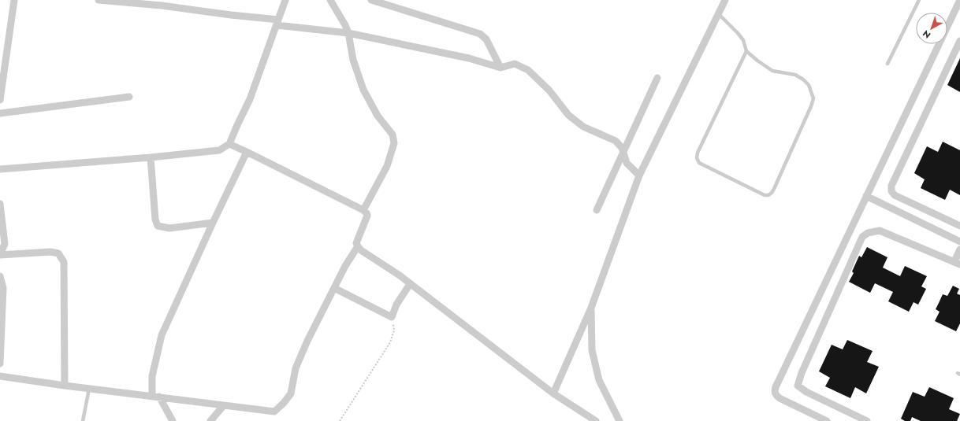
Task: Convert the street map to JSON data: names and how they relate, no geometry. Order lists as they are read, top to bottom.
{
  "north": "bottom left"
}
